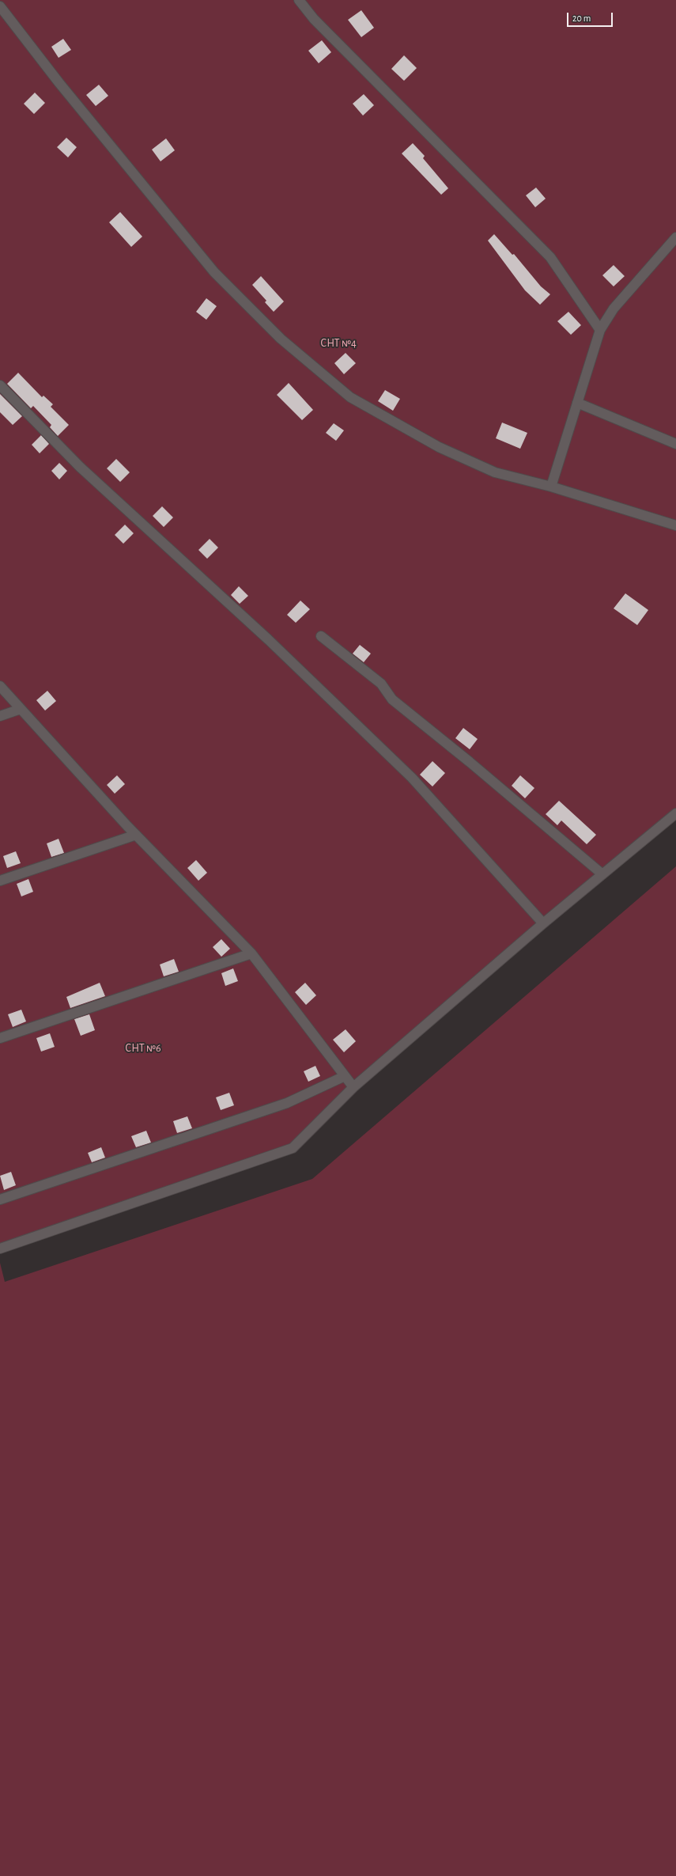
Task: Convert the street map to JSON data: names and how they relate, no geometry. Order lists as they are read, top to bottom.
{
  "parks": ["СНТ №4", "СНТ №6"],
  "scale_bar": "20 m"
}
